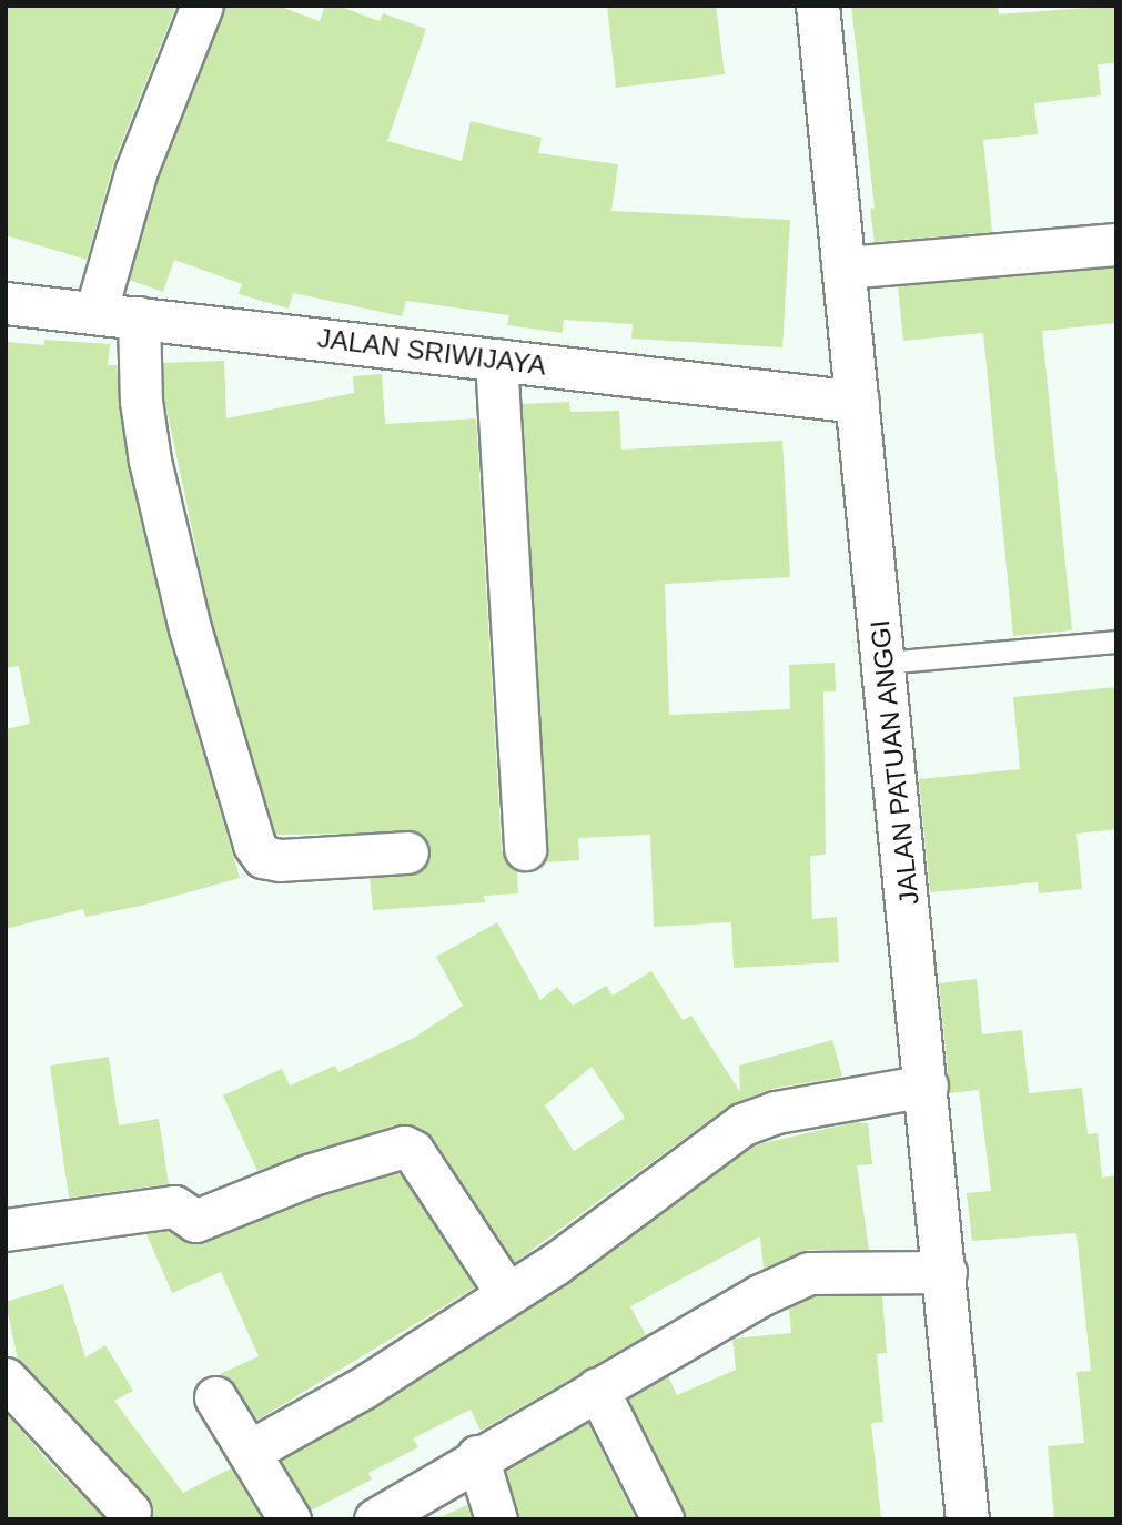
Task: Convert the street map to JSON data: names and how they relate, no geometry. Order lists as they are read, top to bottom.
{
  "streets": {
    "street": ["JALAN SRIWIJAYA", "JALAN PATUAN ANGGI"]
  },
  "crossings": [
    ["JALAN SRIWIJAYA", "JALAN PATUAN ANGGI"]
  ]
}
